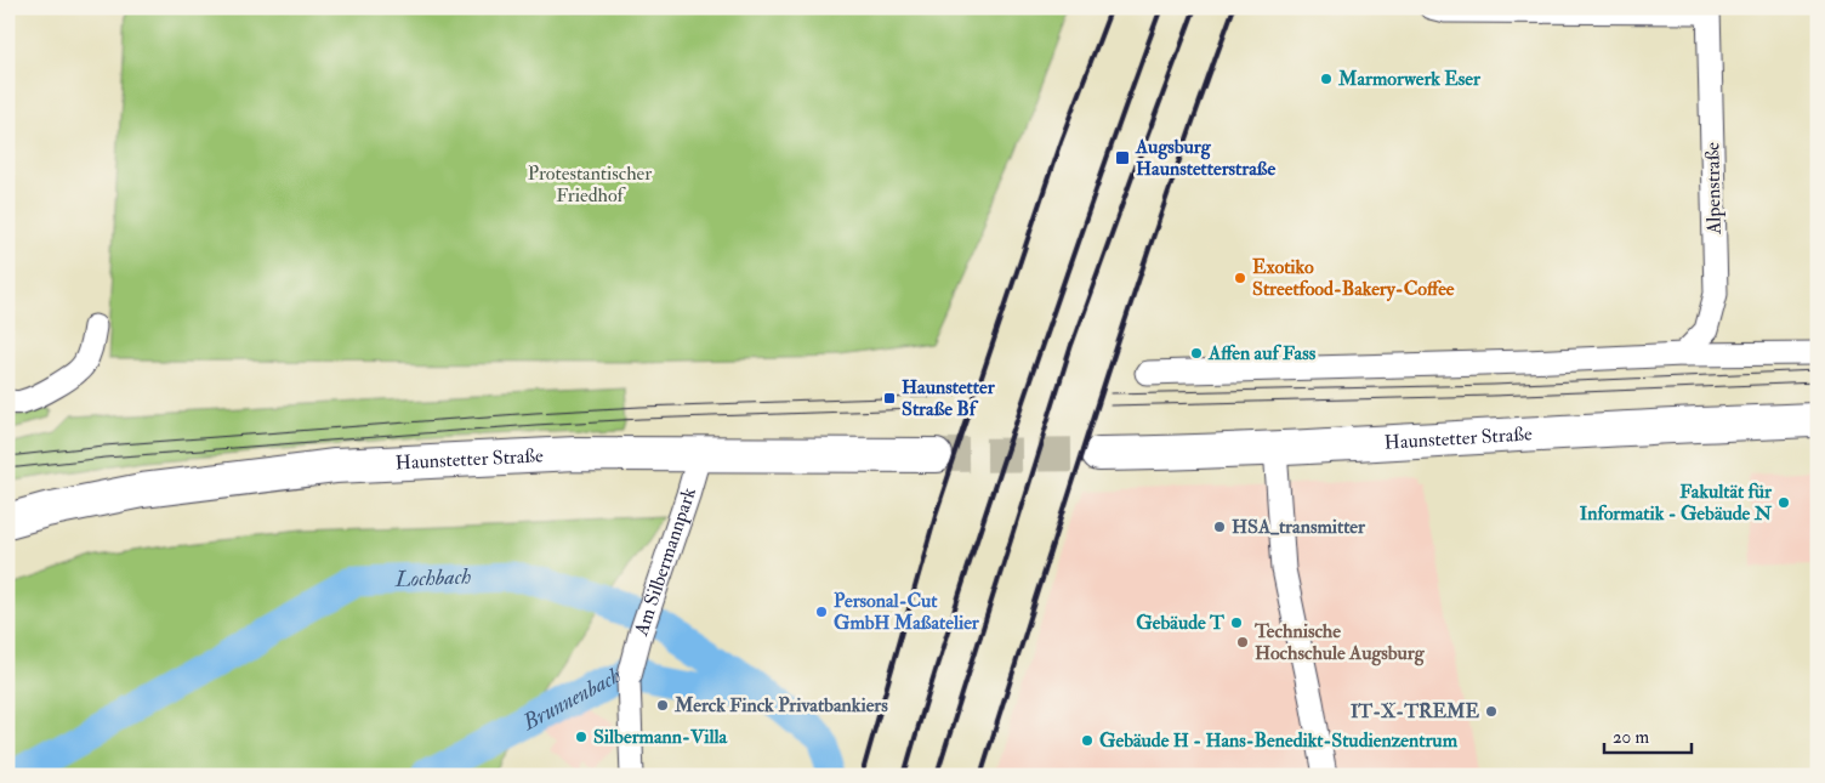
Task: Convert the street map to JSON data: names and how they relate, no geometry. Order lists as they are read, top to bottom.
{
  "streets": {
    "main road": ["Haunstetter Straße"],
    "street": ["Alpenstraße", "Am Silbermannpark"]
  },
  "crossings": [
    ["Haunstetter Straße", "Am Silbermannpark"]
  ],
  "water": ["Lochbach", "Brunnenbach"],
  "parks": ["Protestantischer Friedhof"],
  "places": {
    "other": [
      "Marmorwerk Eser",
      "Exotiko Streetfood-Bakery-Coffee",
      "Affen auf Fass",
      "Fakultät für Informatik - Gebäude N",
      "HSA_transmitter",
      "Personal-Cut GmbH Maßatelier",
      "Gebäude T",
      "Technische Hochschule Augsburg",
      "Merck Finck Privatbankiers",
      "IT-X-TREME",
      "Silbermann-Villa",
      "Gebäude H - Hans-Benedikt-Studienzentrum"
    ],
    "transit": ["Augsburg Haunstetterstraße", "Haunstetter Straße Bf"]
  },
  "scale_bar": "20 m"
}
